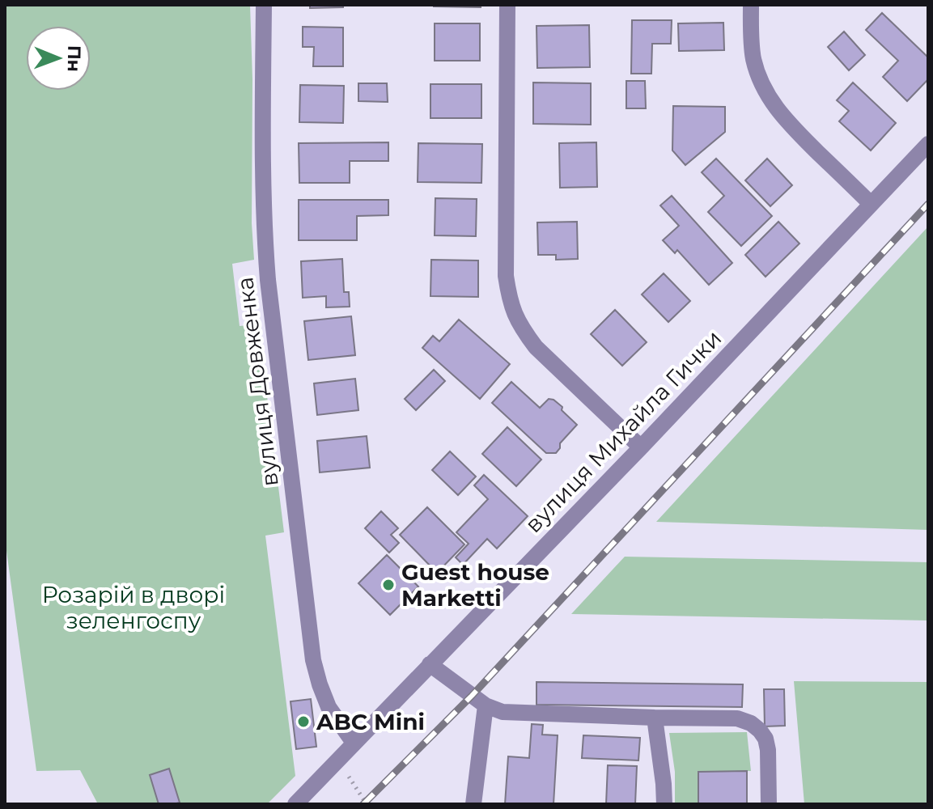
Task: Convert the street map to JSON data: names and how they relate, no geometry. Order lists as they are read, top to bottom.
{
  "streets": {
    "street": ["вулиця Довженка", "вулиця Михайла Гички"]
  },
  "crossings": [
    ["вулиця Довженка", "вулиця Михайла Гички"]
  ],
  "parks": ["Розарій в дворі зеленгоспу"],
  "places": ["Guest house Marketti", "ABC Mini"],
  "north": "right"
}
